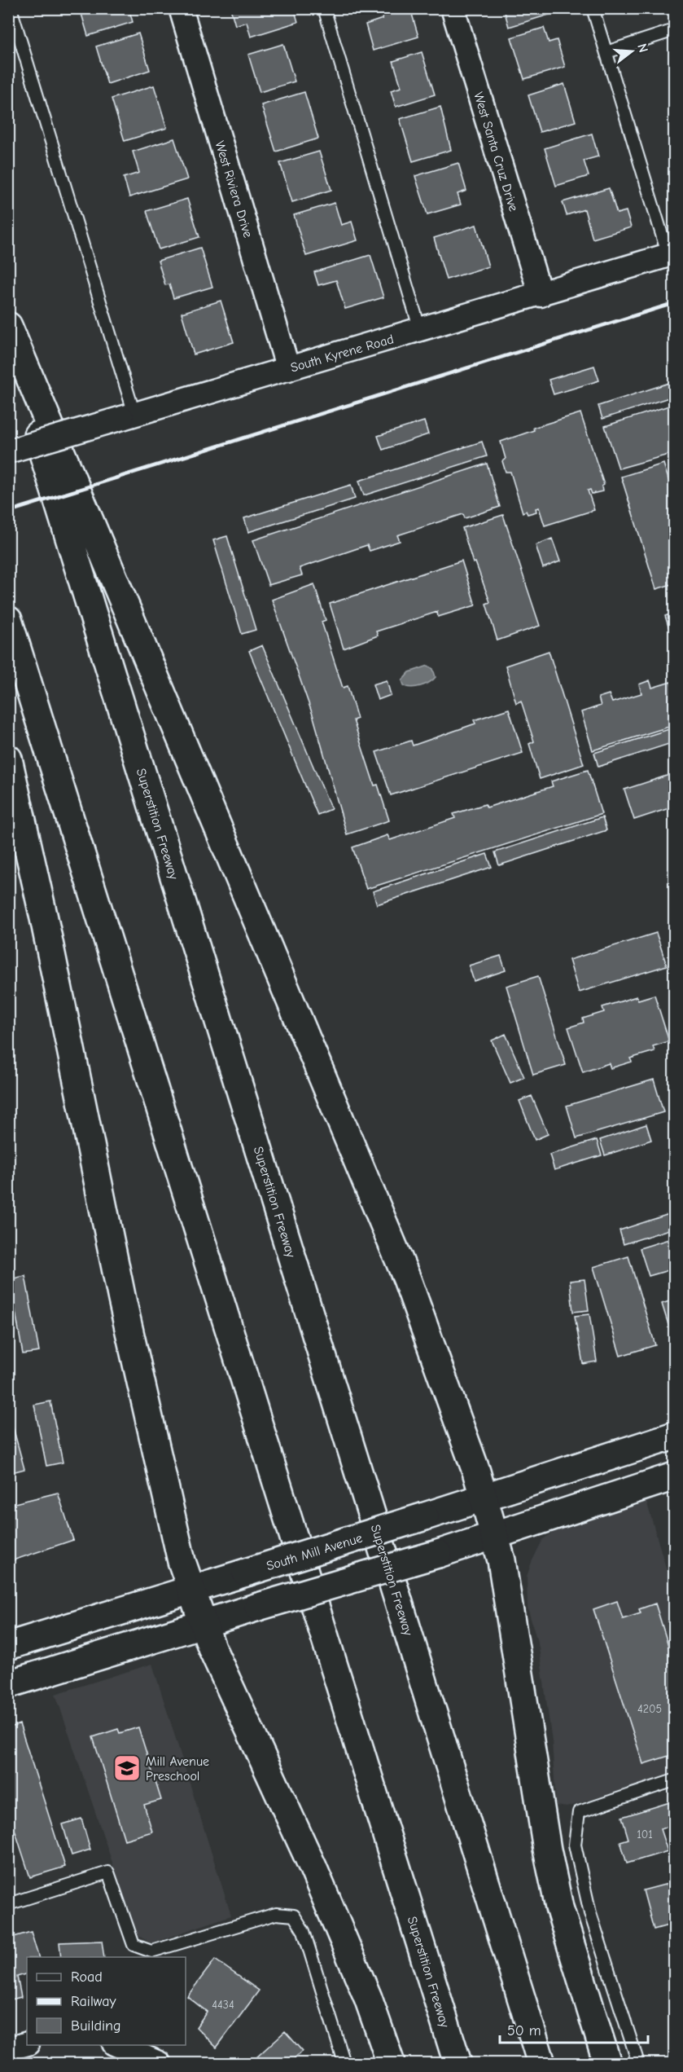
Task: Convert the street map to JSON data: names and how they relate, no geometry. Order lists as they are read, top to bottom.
{
  "streets": {
    "main road": ["Superstition Freeway", "South Mill Avenue"],
    "street": ["West Santa Cruz Drive", "West Riviera Drive", "South Kyrene Road"]
  },
  "crossings": [
    ["West Santa Cruz Drive", "South Kyrene Road"],
    ["West Riviera Drive", "South Kyrene Road"]
  ],
  "places": {
    "school or university": ["Mill Avenue Preschool"]
  },
  "house_numbers": ["4205", "101", "4434"],
  "legend": ["Road", "Railway", "Building"],
  "scale_bar": "50 m",
  "north": "right"
}
